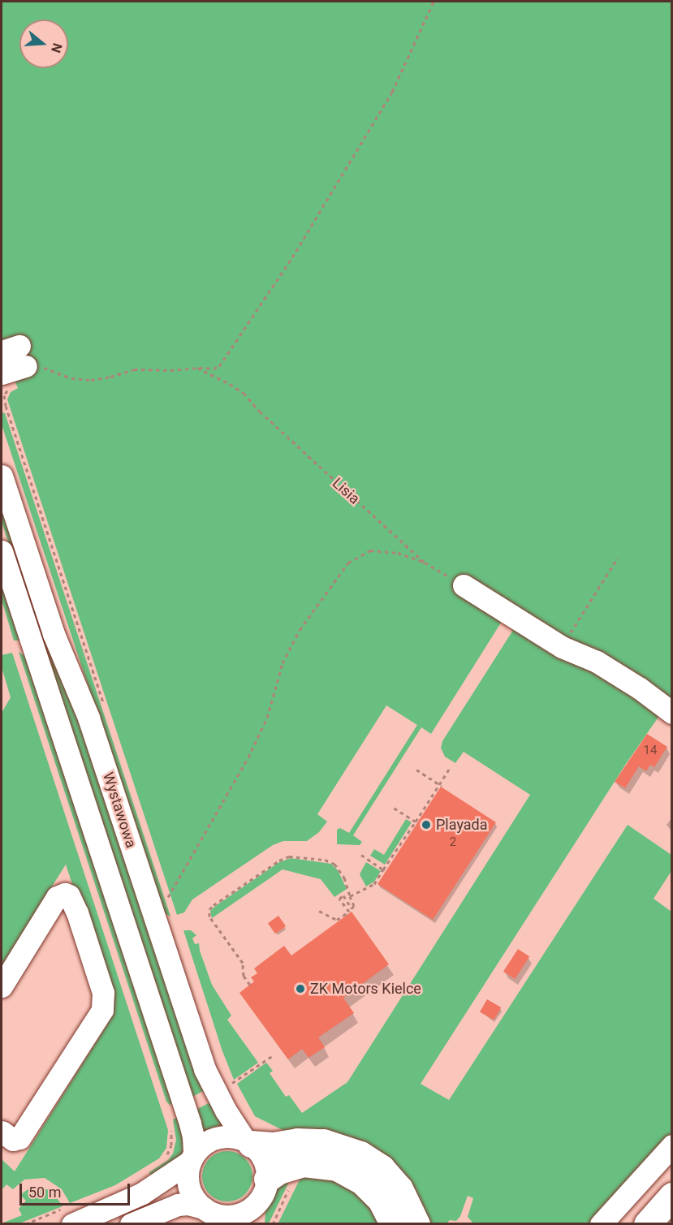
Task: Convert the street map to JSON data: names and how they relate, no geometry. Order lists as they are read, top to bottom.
{
  "streets": {
    "street": ["Wystawowa"],
    "path": ["Lisia"]
  },
  "places": ["Playada", "ZK Motors Kielce"],
  "house_numbers": ["14", "2"],
  "scale_bar": "50 m",
  "north": "right"
}
